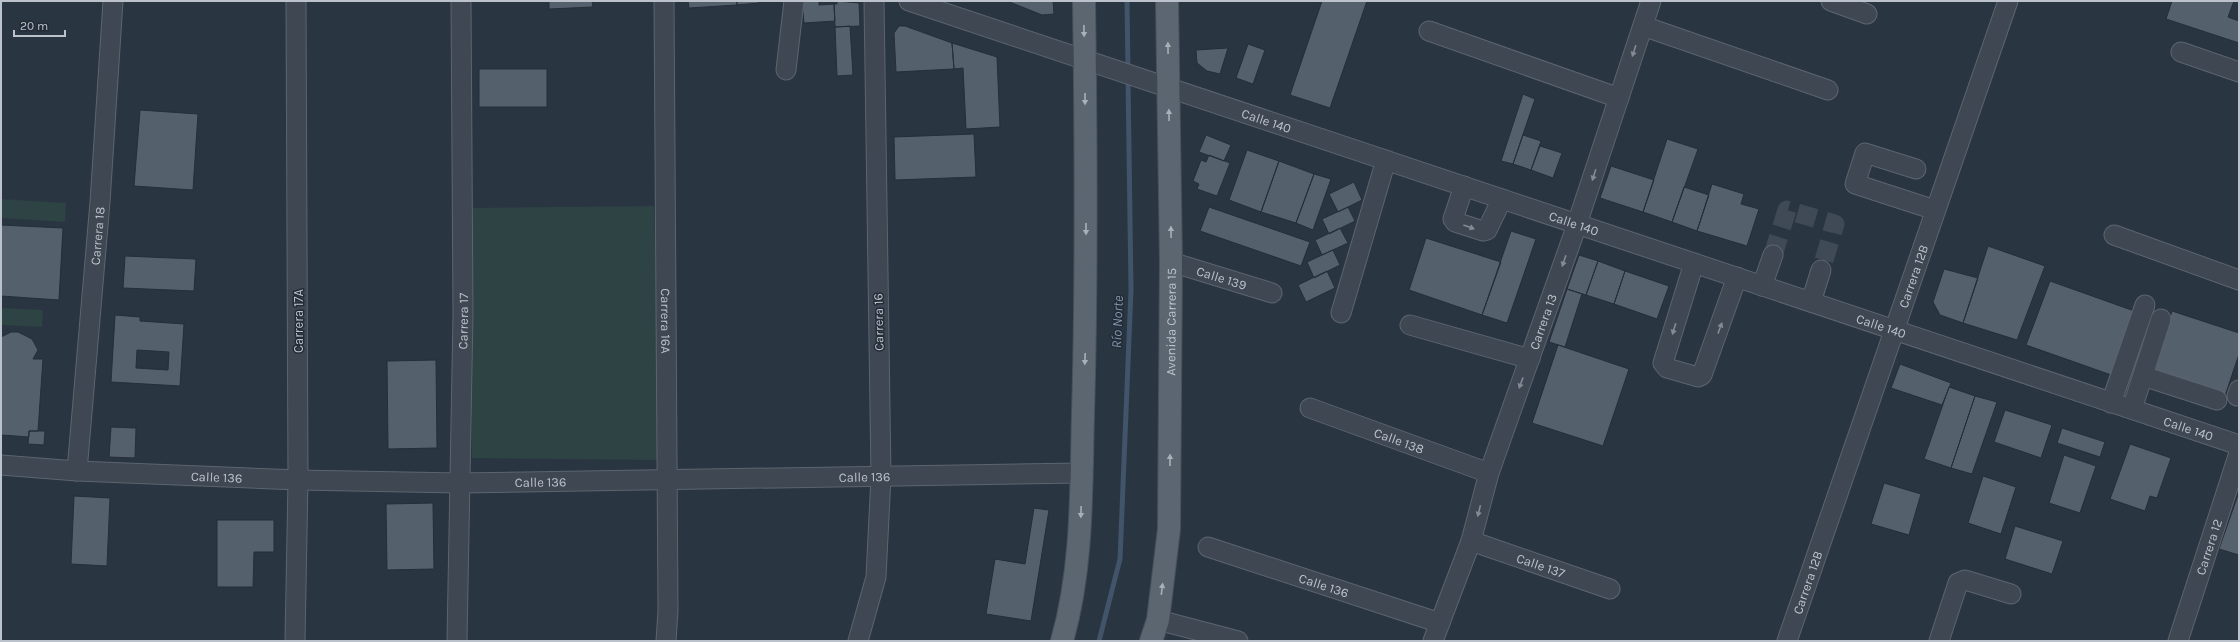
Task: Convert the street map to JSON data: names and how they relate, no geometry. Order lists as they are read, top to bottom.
{
  "streets": {
    "main road": ["Avenida Carrera 15"],
    "street": [
      "Calle 140",
      "Carrera 18",
      "Carrera 12B",
      "Calle 139",
      "Carrera 17A",
      "Carrera 17",
      "Carrera 16A",
      "Carrera 16",
      "Carrera 13",
      "Calle 138",
      "Calle 136",
      "Carrera 12",
      "Calle 137"
    ]
  },
  "crossings": [
    ["Calle 140", "Carrera 12B"],
    ["Calle 140", "Avenida Carrera 15"],
    ["Calle 140", "Carrera 13"],
    ["Carrera 18", "Calle 136"],
    ["Calle 139", "Avenida Carrera 15"],
    ["Carrera 17A", "Calle 136"],
    ["Carrera 17", "Calle 136"],
    ["Carrera 16A", "Calle 136"],
    ["Carrera 16", "Calle 136"],
    ["Carrera 13", "Calle 138"],
    ["Carrera 13", "Calle 136"],
    ["Carrera 13", "Calle 137"]
  ],
  "one_way": ["Carrera 13"],
  "water": ["Río Norte"],
  "scale_bar": "20 m"
}
